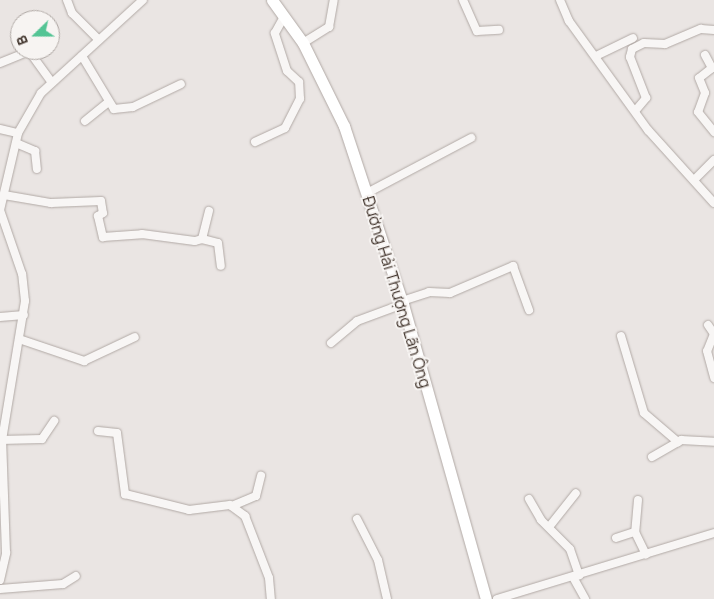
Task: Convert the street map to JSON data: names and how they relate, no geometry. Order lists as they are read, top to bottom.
{
  "streets": {
    "street": ["Đường Hải Thượng Lãn Ông"]
  },
  "north": "left"
}
